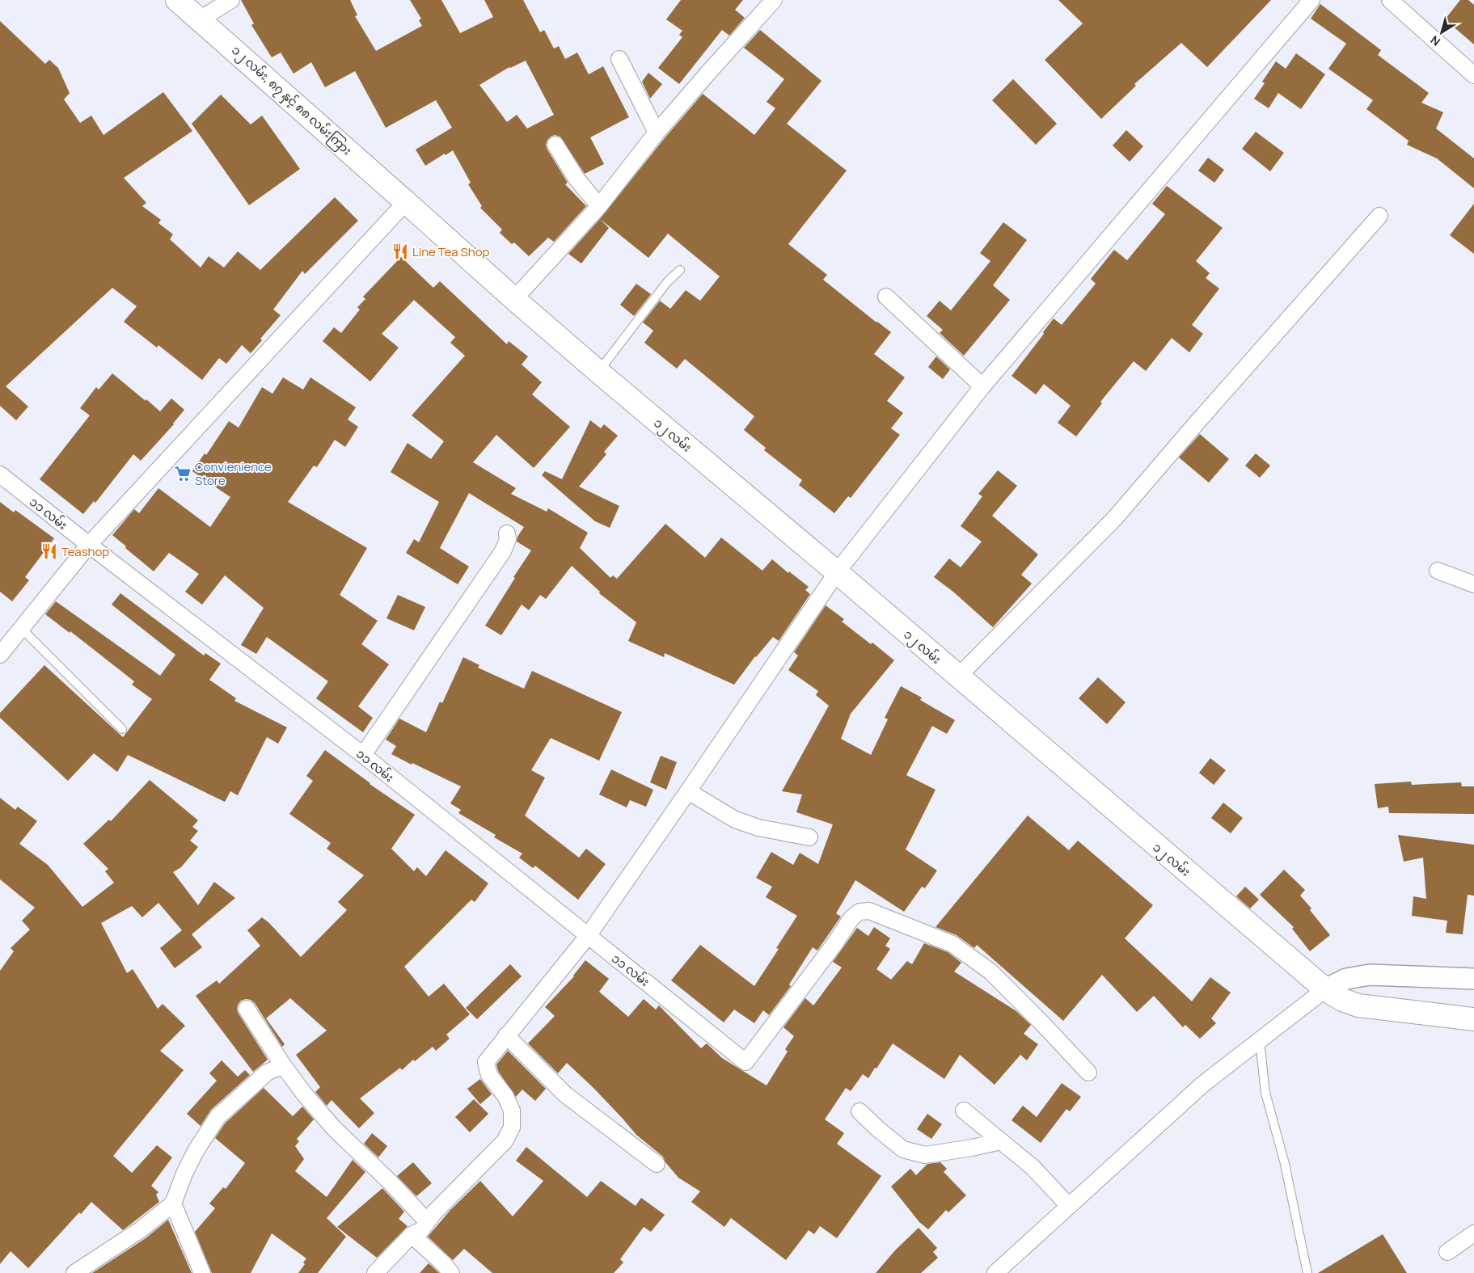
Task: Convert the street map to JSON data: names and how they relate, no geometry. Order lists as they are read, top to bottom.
{
  "streets": {
    "main road": ["၁၂ လမ်း, ၈၇ နှင့် ၈၈ လမ်းကြား", "၁၂ လမ်း"],
    "street": ["၁၁ လမ်း"]
  },
  "crossings": [
    ["၁၂ လမ်း, ၈၇ နှင့် ၈၈ လမ်းကြား", "၁၂ လမ်း"]
  ],
  "places": {
    "restaurant": ["Line Tea Shop", "Teashop"],
    "supermarket": ["Convienience Store"]
  },
  "north": "bottom left"
}
